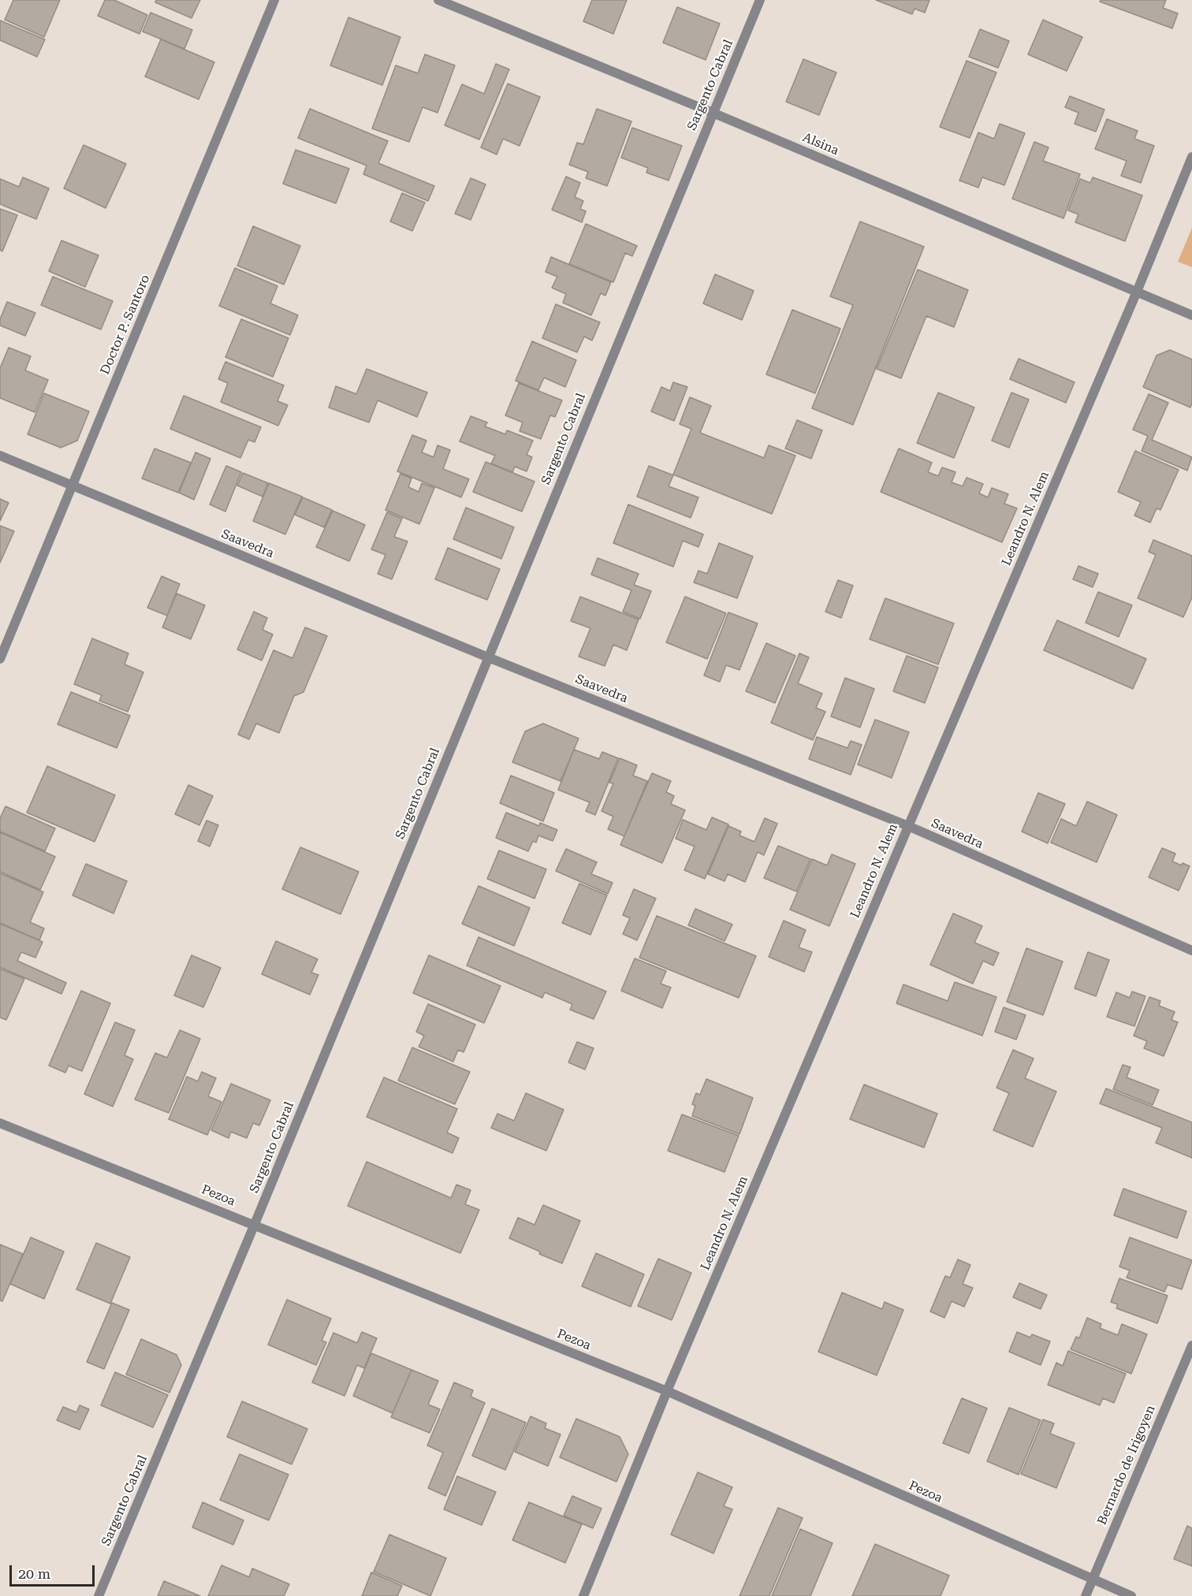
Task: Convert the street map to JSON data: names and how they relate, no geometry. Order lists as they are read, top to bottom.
{
  "streets": {
    "street": [
      "Sargento Cabral",
      "Alsina",
      "Doctor P. Santoro",
      "Leandro N. Alem",
      "Saavedra",
      "Pezoa",
      "Bernardo de Irigoyen"
    ]
  },
  "crossings": [
    ["Sargento Cabral", "Alsina"],
    ["Sargento Cabral", "Saavedra"],
    ["Sargento Cabral", "Pezoa"],
    ["Alsina", "Leandro N. Alem"],
    ["Doctor P. Santoro", "Saavedra"],
    ["Leandro N. Alem", "Saavedra"],
    ["Leandro N. Alem", "Pezoa"],
    ["Pezoa", "Bernardo de Irigoyen"]
  ],
  "scale_bar": "20 m"
}
